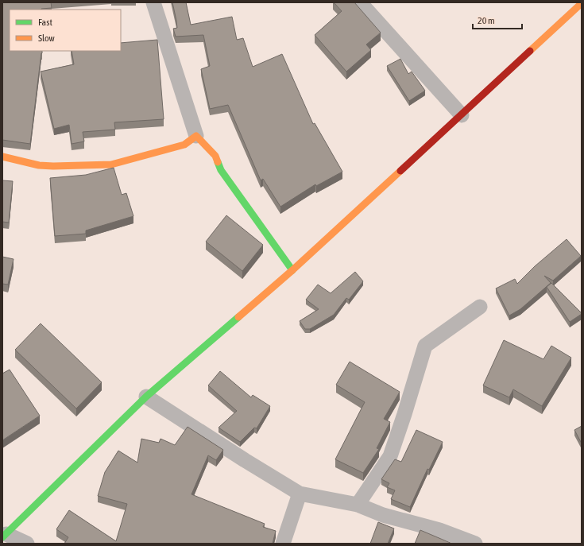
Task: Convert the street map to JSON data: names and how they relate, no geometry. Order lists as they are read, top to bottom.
{
  "legend": ["Fast", "Slow"],
  "scale_bar": "20 m"
}
